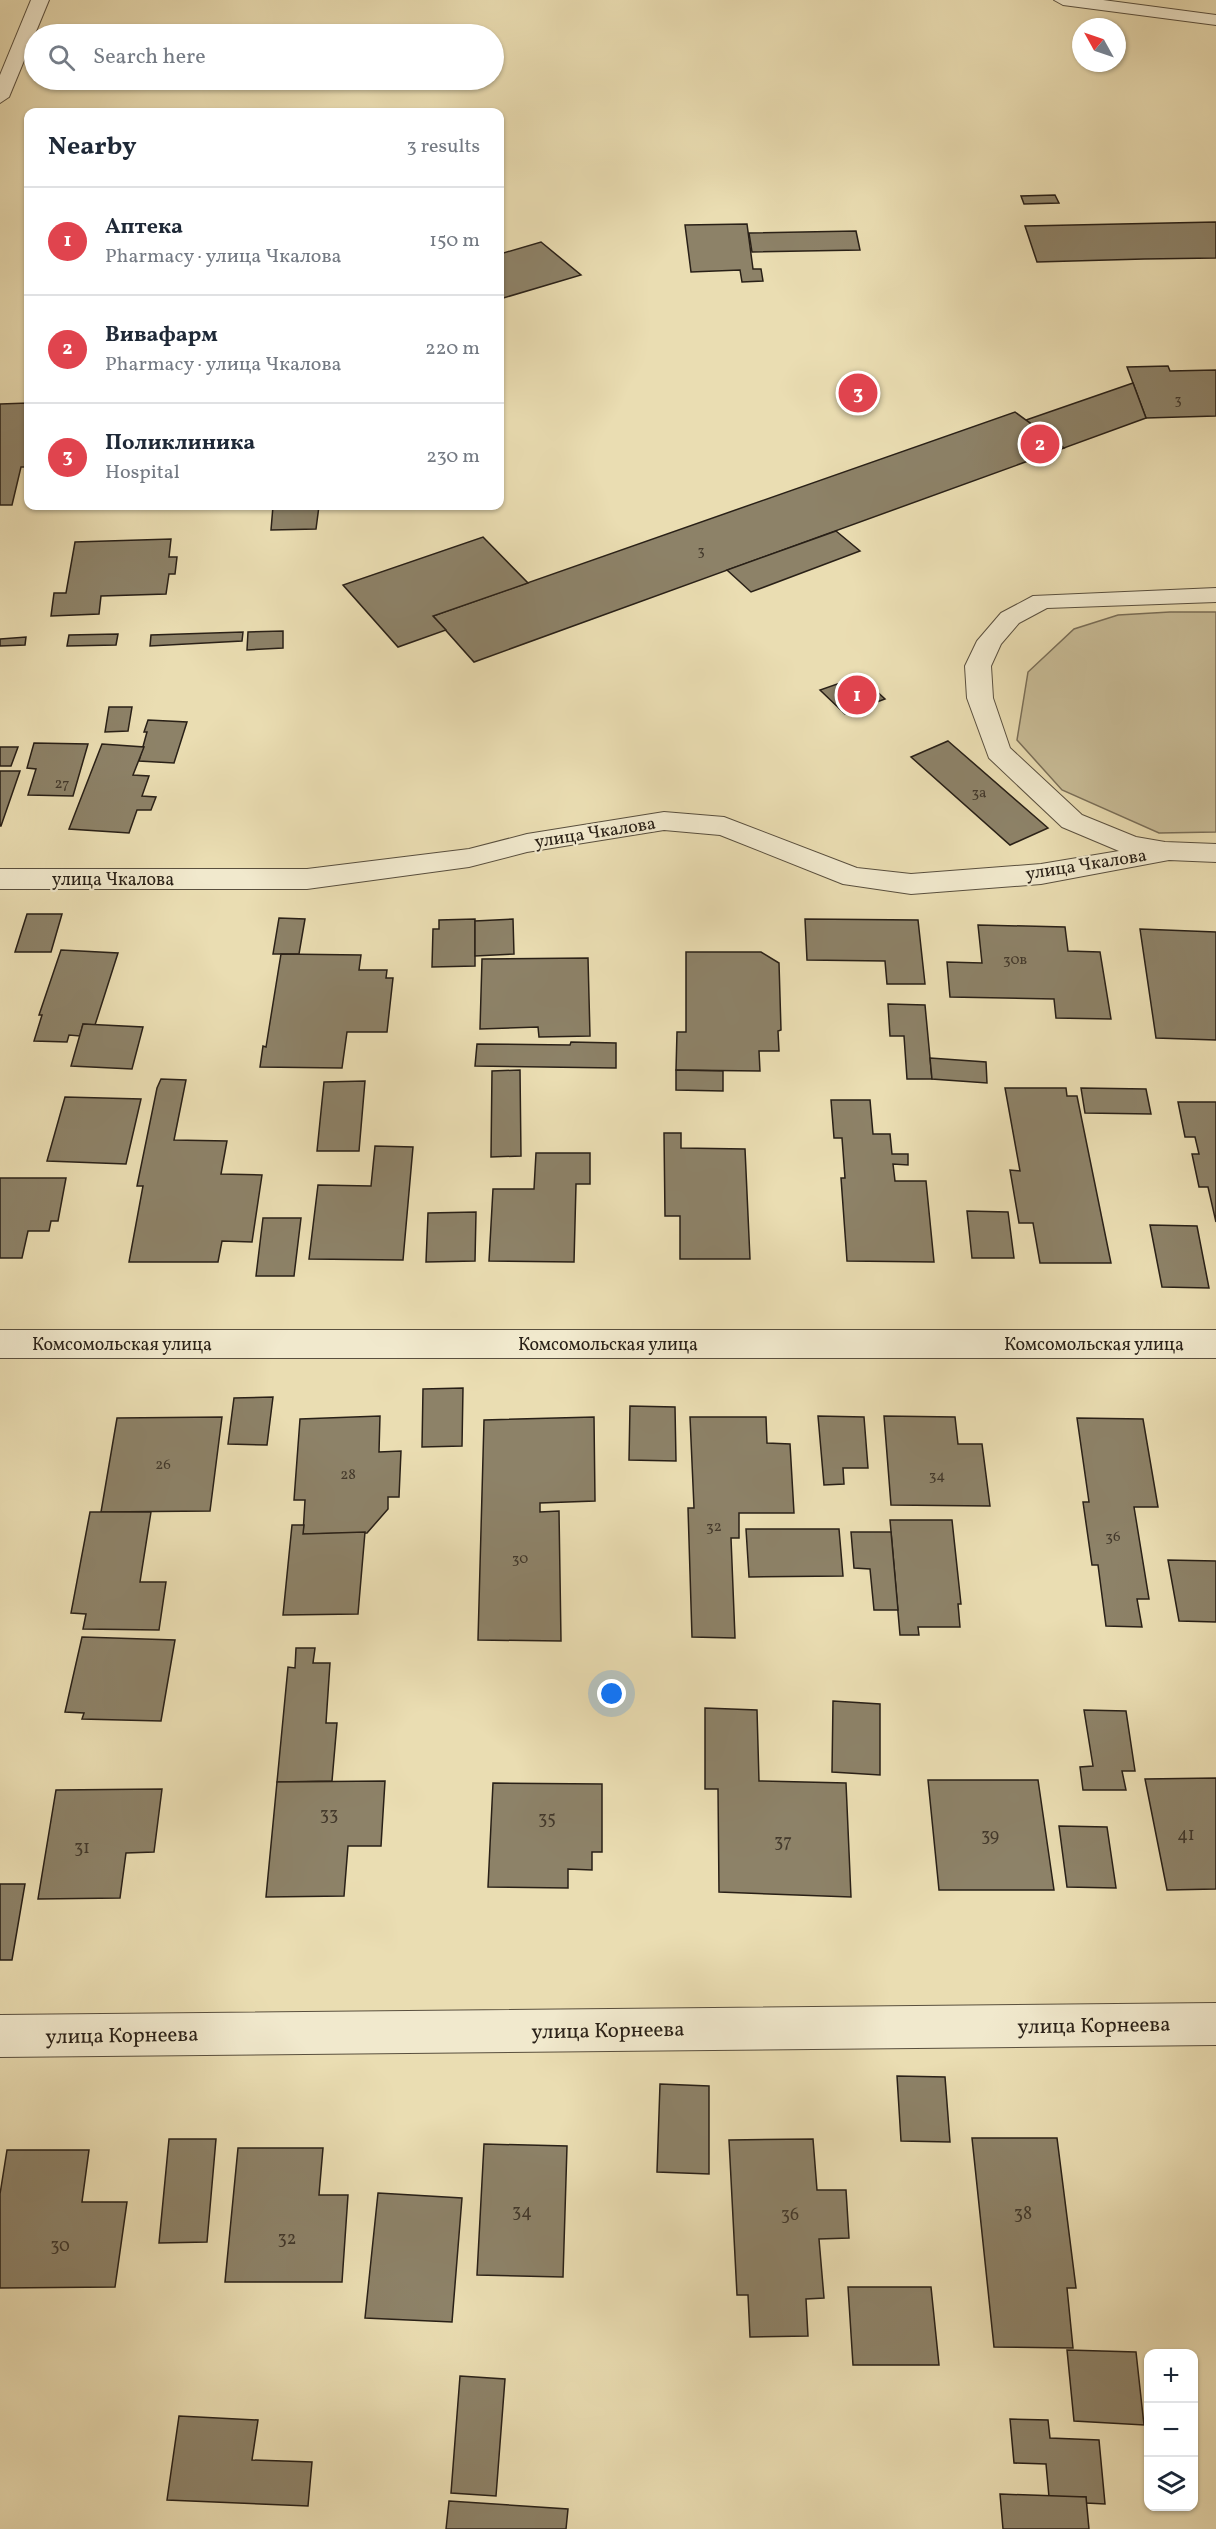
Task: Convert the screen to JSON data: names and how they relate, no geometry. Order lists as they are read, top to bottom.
{
  "streets": {
    "street": ["улица Чкалова", "Комсомольская улица", "улица Корнеева"]
  },
  "house_numbers": [
    "3",
    "3",
    "27",
    "3а",
    "30в",
    "26",
    "28",
    "34",
    "32",
    "36",
    "30",
    "33",
    "35",
    "41",
    "39",
    "37",
    "31",
    "34",
    "38",
    "36",
    "32",
    "30"
  ],
  "north": "top left",
  "page": {
    "search": "Search here",
    "heading": ["Nearby", "3 results"],
    "list": [
      {
        "mark": "1",
        "name": "Аптека",
        "note": "Pharmacy · улица Чкалова",
        "value": "150 m"
      },
      {
        "mark": "2",
        "name": "Вивафарм",
        "note": "Pharmacy · улица Чкалова",
        "value": "220 m"
      },
      {
        "mark": "3",
        "name": "Поликлиника",
        "note": "Hospital",
        "value": "230 m"
      }
    ],
    "pins": ["3", "2", "1"],
    "map_buttons": ["+", "−"]
  }
}
